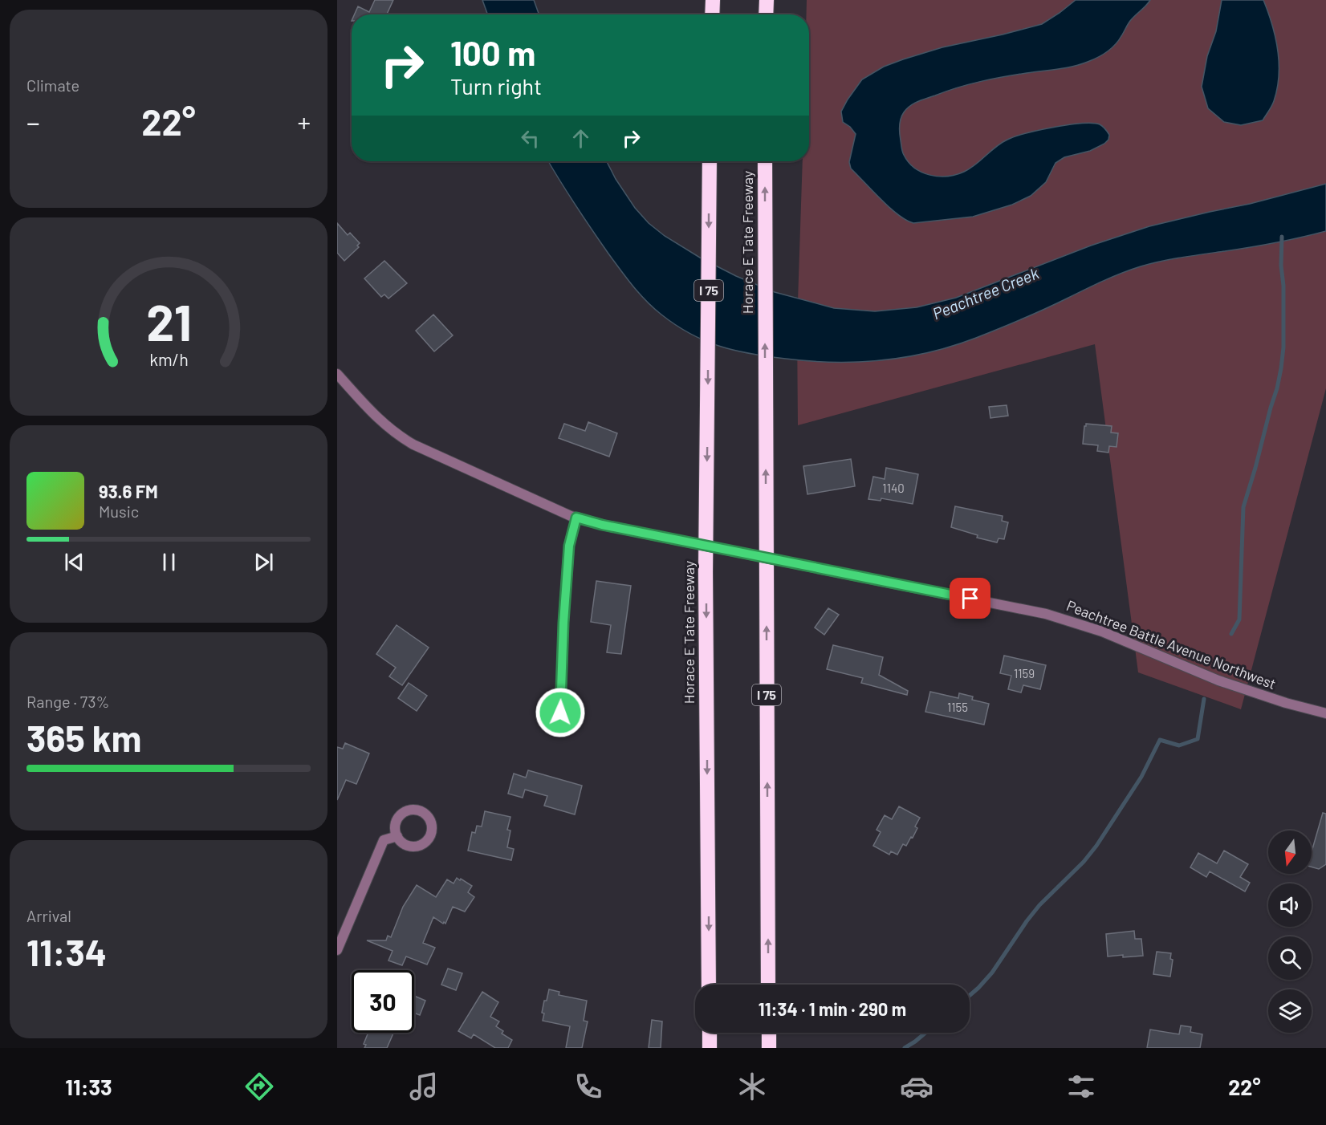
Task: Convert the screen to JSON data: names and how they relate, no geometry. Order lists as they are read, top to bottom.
{
  "streets": {
    "highway": ["Horace E Tate Freeway", "I 75"],
    "street": ["Peachtree Battle Avenue Northwest"]
  },
  "water": ["Peachtree Creek"],
  "house_numbers": ["1140", "1159", "1155"],
  "north": "bottom",
  "page": {
    "tile": [
      "Climate",
      ["Range · 73%", "365 km"],
      ["Arrival", "11:34"]
    ],
    "turn": ["100 m", "Turn right"],
    "heat": ["−", "22°", "+"],
    "song": ["93.6 FM", "Music"],
    "limit": "30",
    "trip": "11:34 · 1 min · 290 m",
    "tabs": ["11:33", "22°"],
    "gauge": ["21", "km/h"]
  }
}
